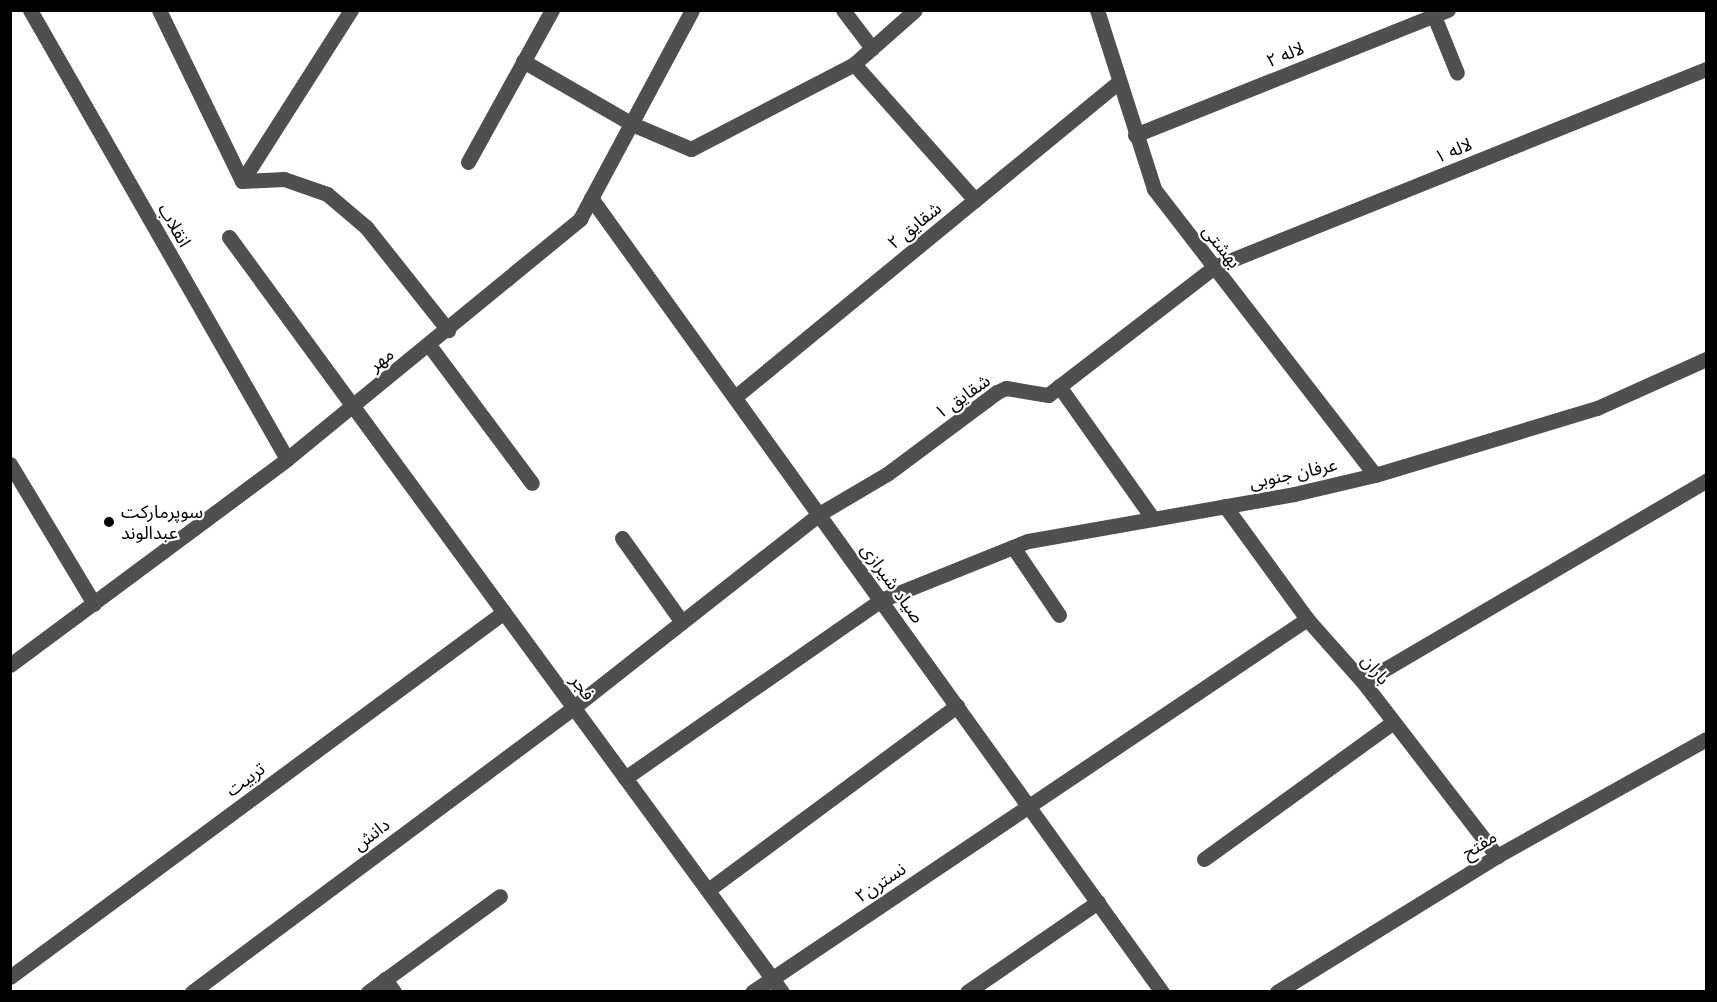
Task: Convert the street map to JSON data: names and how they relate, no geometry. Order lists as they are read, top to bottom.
{
  "streets": {
    "street": [
      "لاله ۲",
      "لاله ۱",
      "انقلاب",
      "شقایق ۲",
      "بهشتی",
      "مهر",
      "شقایق ۱",
      "عرفان جنوبی",
      "صیاد شیرازی",
      "باران",
      "فجر",
      "تربیت",
      "دانش",
      "مفتح",
      "نسترن۲"
    ]
  },
  "crossings": [
    ["لاله ۲", "بهشتی"],
    ["لاله ۱", "بهشتی"],
    ["لاله ۱", "شقایق ۱"],
    ["انقلاب", "مهر"],
    ["شقایق ۲", "بهشتی"],
    ["شقایق ۲", "صیاد شیرازی"],
    ["بهشتی", "شقایق ۱"],
    ["بهشتی", "عرفان جنوبی"],
    ["مهر", "صیاد شیرازی"],
    ["مهر", "فجر"],
    ["شقایق ۱", "صیاد شیرازی"],
    ["شقایق ۱", "دانش"],
    ["عرفان جنوبی", "صیاد شیرازی"],
    ["عرفان جنوبی", "باران"],
    ["عرفان جنوبی", "فجر"],
    ["صیاد شیرازی", "نسترن۲"],
    ["باران", "مفتح"],
    ["باران", "نسترن۲"],
    ["فجر", "تربیت"],
    ["فجر", "دانش"],
    ["فجر", "نسترن۲"]
  ],
  "places": ["سوپرمارکت عبدالوند"]
}
